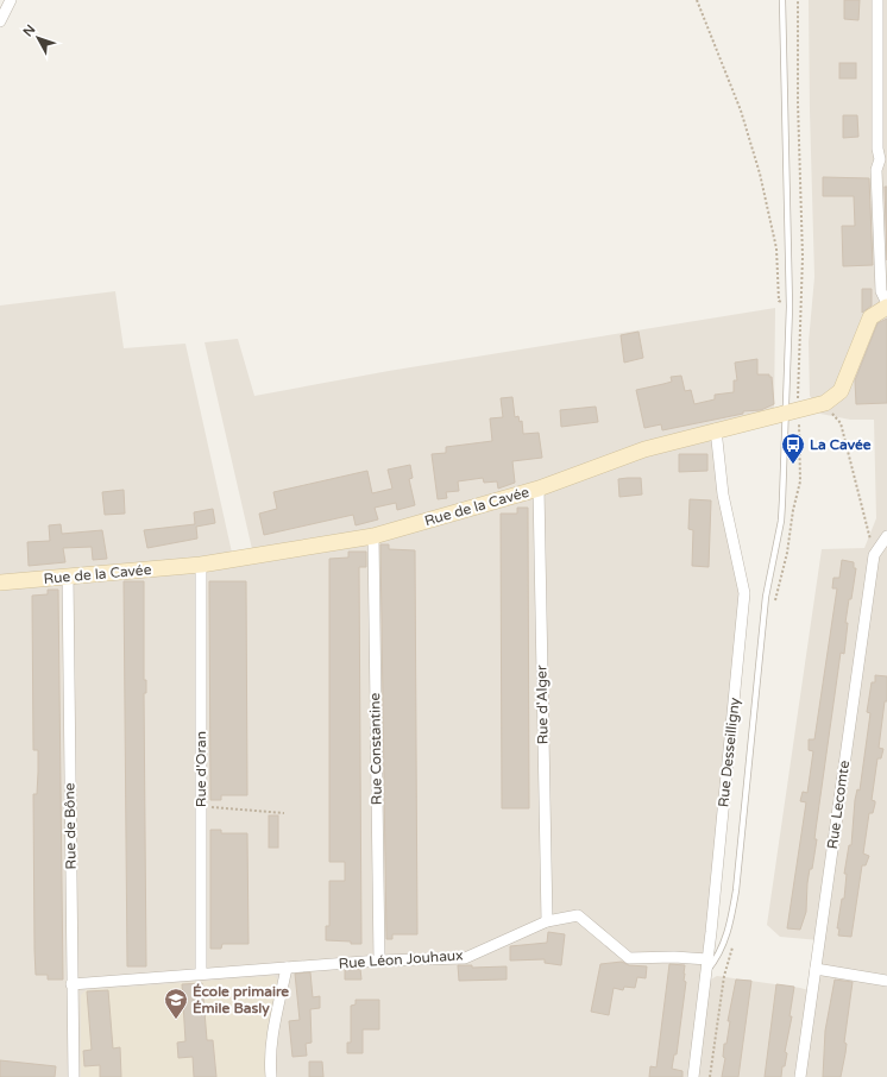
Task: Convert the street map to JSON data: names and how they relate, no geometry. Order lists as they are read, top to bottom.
{
  "streets": {
    "street": [
      "Rue de la Cavée",
      "Rue d'Alger",
      "Rue Constantine",
      "Rue Desseilligny",
      "Rue d'Oran",
      "Rue Lecomte",
      "Rue de Bône",
      "Rue Léon Jouhaux"
    ]
  },
  "crossings": [
    ["Rue de la Cavée", "Rue d'Alger"],
    ["Rue de la Cavée", "Rue Constantine"],
    ["Rue de la Cavée", "Rue Desseilligny"],
    ["Rue de la Cavée", "Rue d'Oran"],
    ["Rue de la Cavée", "Rue de Bône"],
    ["Rue d'Alger", "Rue Léon Jouhaux"],
    ["Rue Constantine", "Rue Léon Jouhaux"],
    ["Rue Desseilligny", "Rue Léon Jouhaux"],
    ["Rue d'Oran", "Rue Léon Jouhaux"],
    ["Rue de Bône", "Rue Léon Jouhaux"]
  ],
  "places": {
    "bus stop": ["La Cavée"],
    "school or university": ["École primaire Émile Basly"]
  },
  "north": "top left"
}
